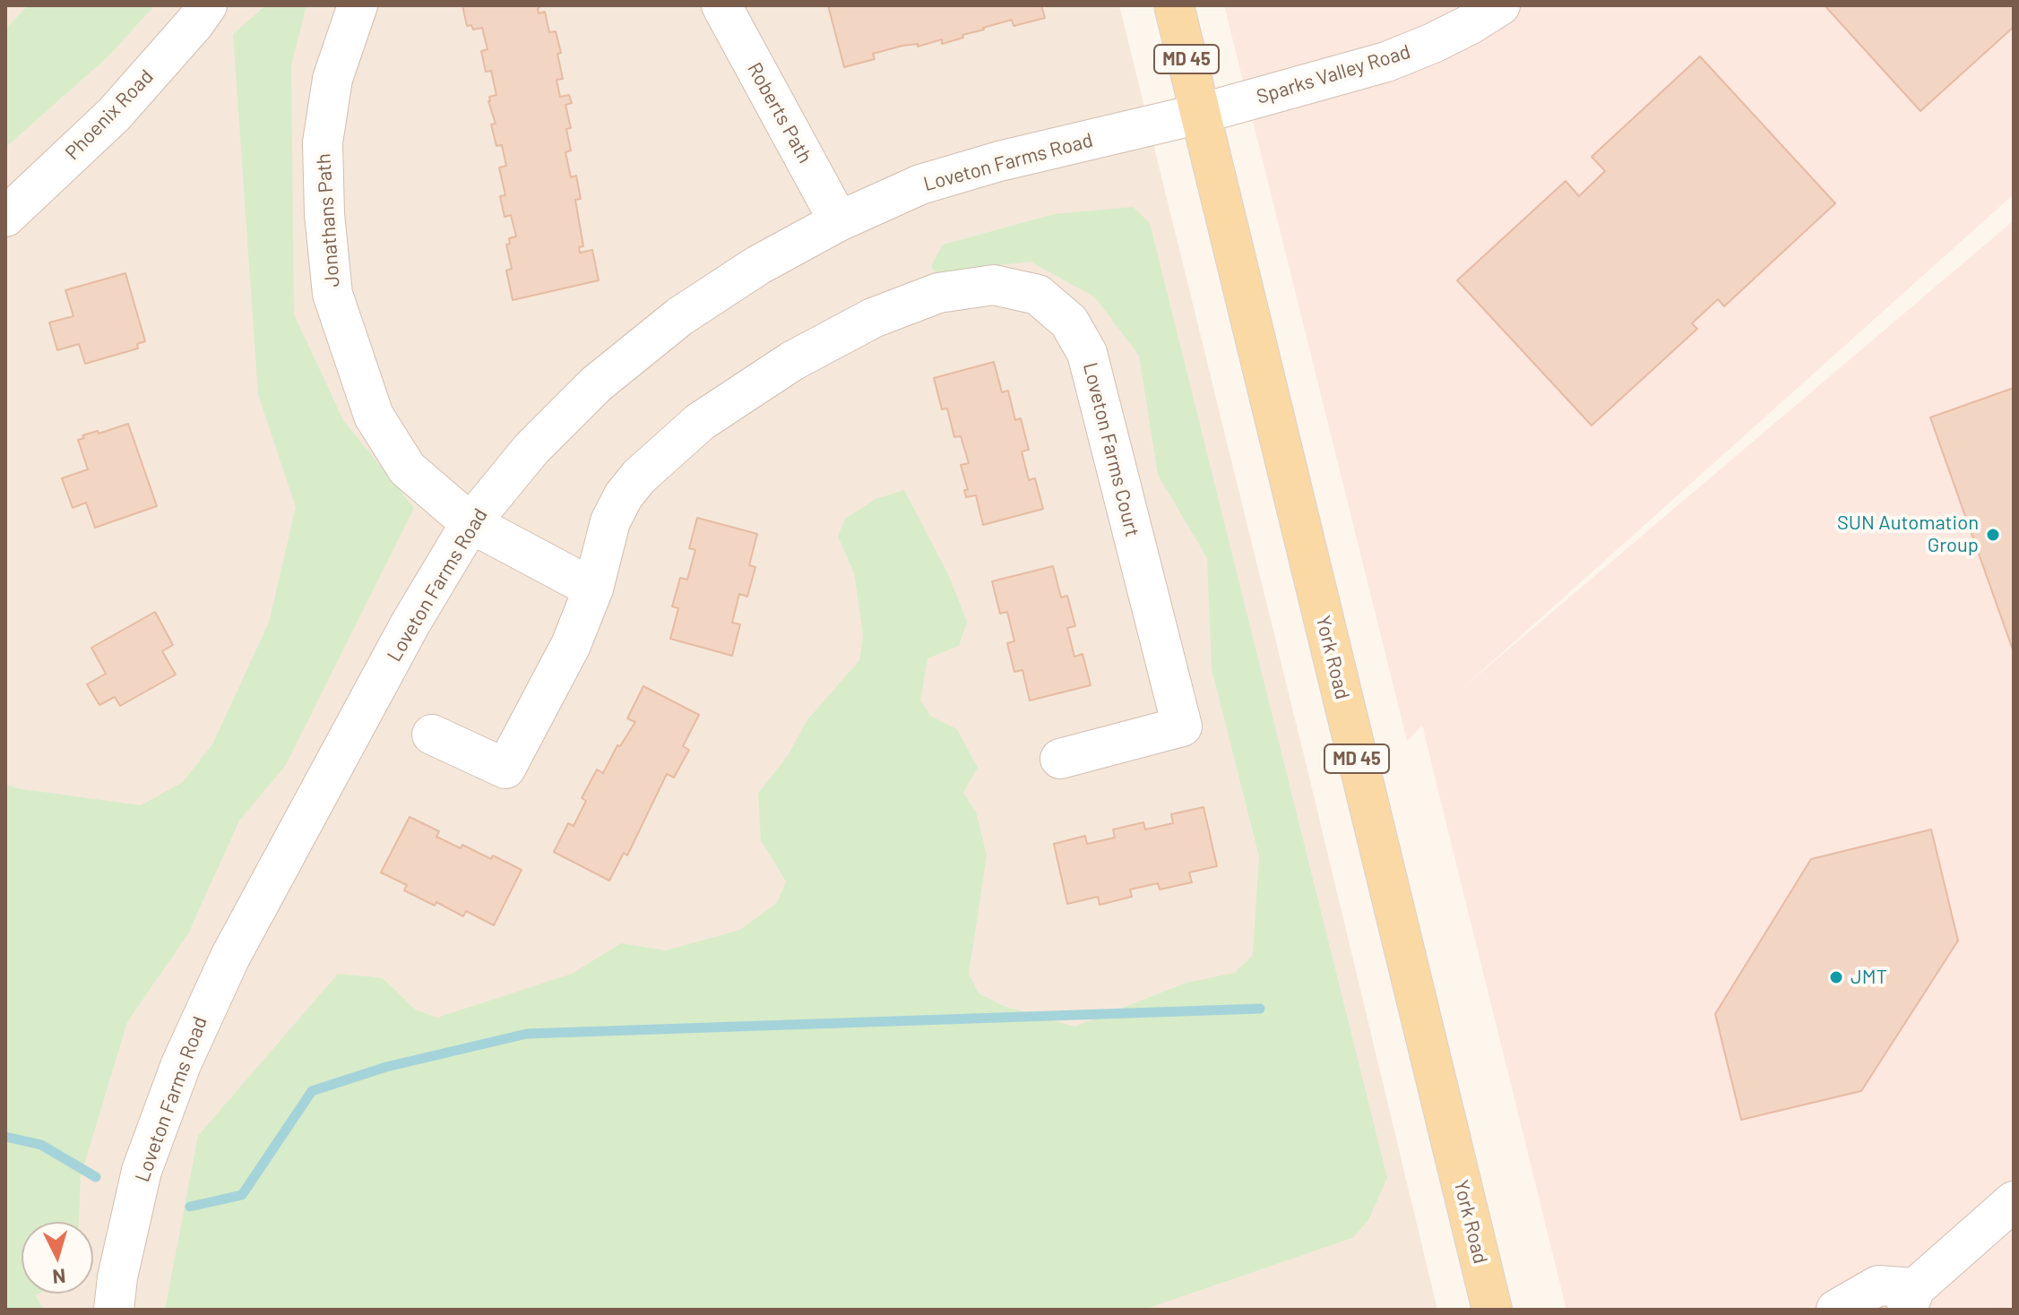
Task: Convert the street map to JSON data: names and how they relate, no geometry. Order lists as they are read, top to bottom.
{
  "streets": {
    "main road": ["MD 45", "York Road"],
    "street": [
      "Sparks Valley Road",
      "Roberts Path",
      "Phoenix Road",
      "Loveton Farms Road",
      "Jonathans Path",
      "Loveton Farms Court"
    ]
  },
  "crossings": [
    ["Sparks Valley Road", "Loveton Farms Road"],
    ["Sparks Valley Road", "York Road"],
    ["Roberts Path", "Loveton Farms Road"],
    ["Loveton Farms Road", "Jonathans Path"],
    ["Loveton Farms Road", "York Road"]
  ],
  "places": ["SUN Automation Group", "JMT"],
  "north": "bottom"
}
